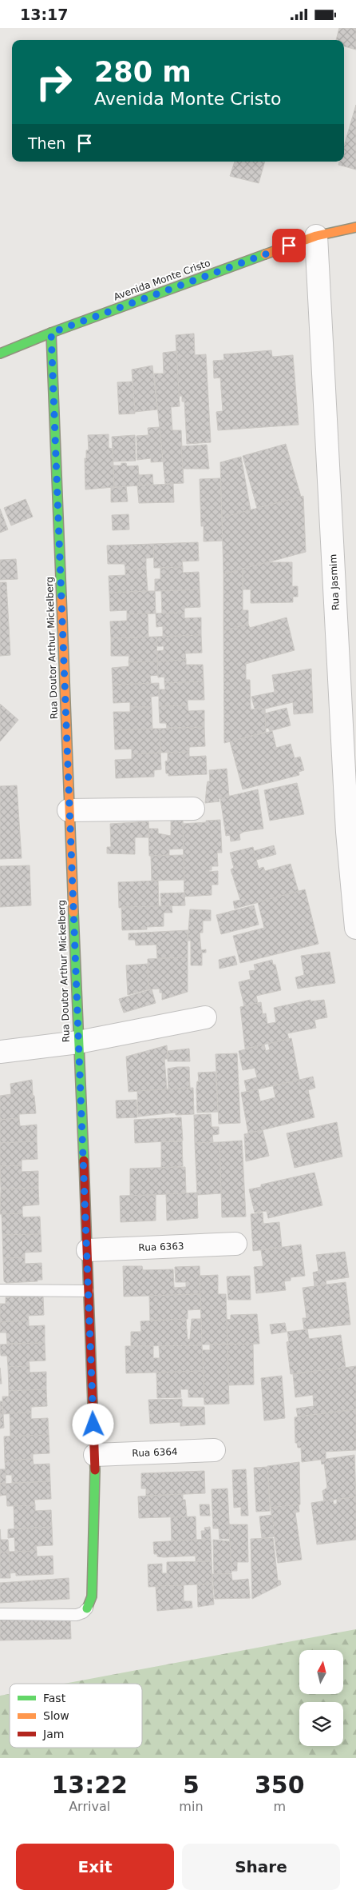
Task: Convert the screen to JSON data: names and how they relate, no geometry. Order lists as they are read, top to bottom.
{
  "streets": {
    "street": [
      "Avenida Monte Cristo",
      "Rua Jasmim",
      "Rua Doutor Arthur Mickelberg",
      "Rua 6363",
      "Rua 6364"
    ]
  },
  "crossings": [
    ["Avenida Monte Cristo", "Rua Jasmim"],
    ["Avenida Monte Cristo", "Rua Doutor Arthur Mickelberg"],
    ["Rua Doutor Arthur Mickelberg", "Rua 6363"],
    ["Rua Doutor Arthur Mickelberg", "Rua 6364"]
  ],
  "legend": ["Fast", "Slow", "Jam"],
  "north": "top",
  "page": {
    "status": "13:17",
    "turn": ["280 m", "Avenida Monte Cristo"],
    "then": "Then",
    "eta": [
      "13:22",
      "Arrival",
      "5",
      "min",
      "350",
      "m"
    ],
    "buttons": ["Exit", "Share"]
  }
}
